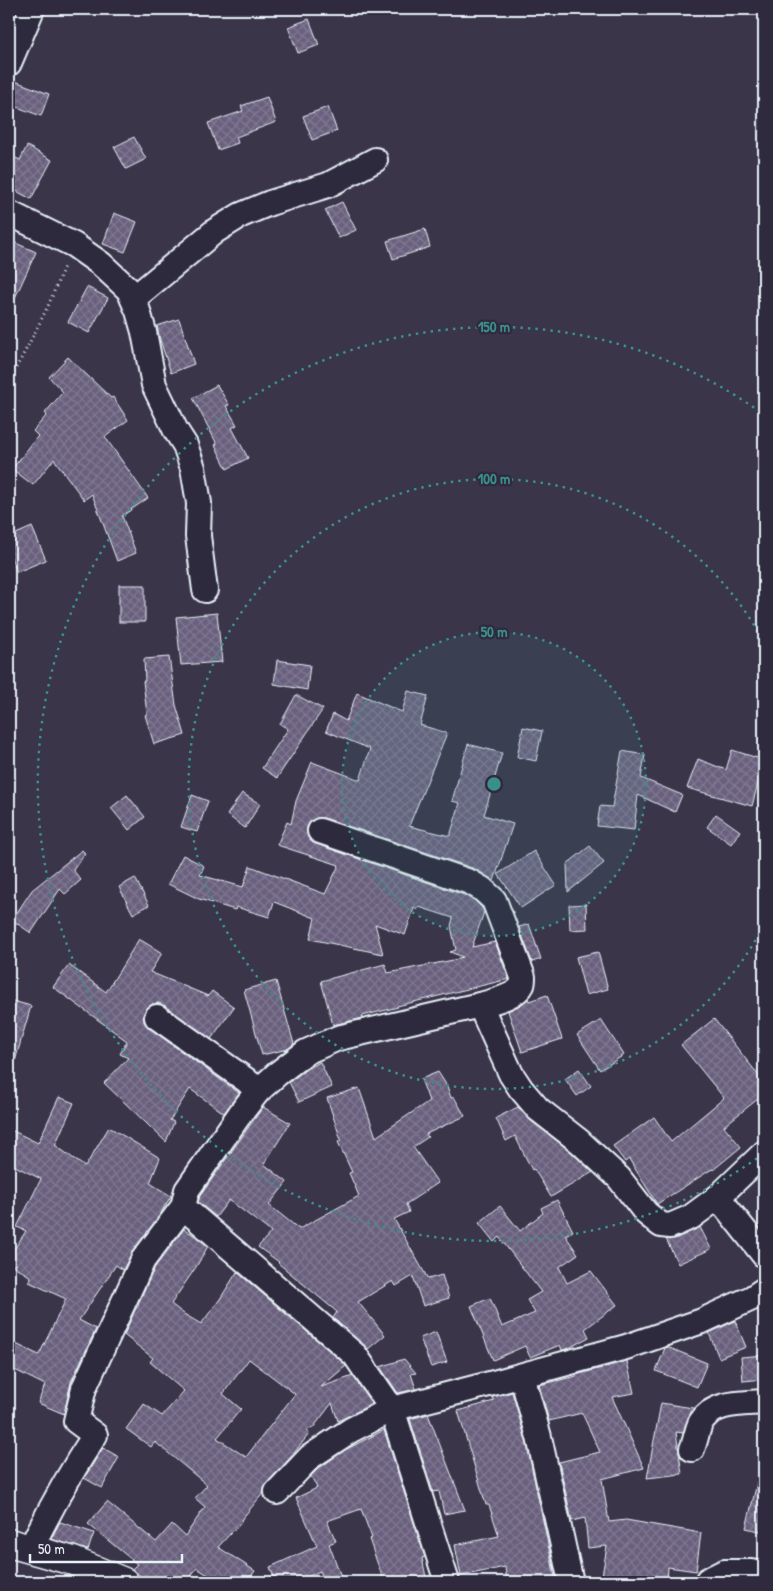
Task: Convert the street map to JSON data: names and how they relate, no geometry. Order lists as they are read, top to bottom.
{
  "scale_bar": "50 m",
  "rings": ["150 m", "100 m", "50 m"]
}
